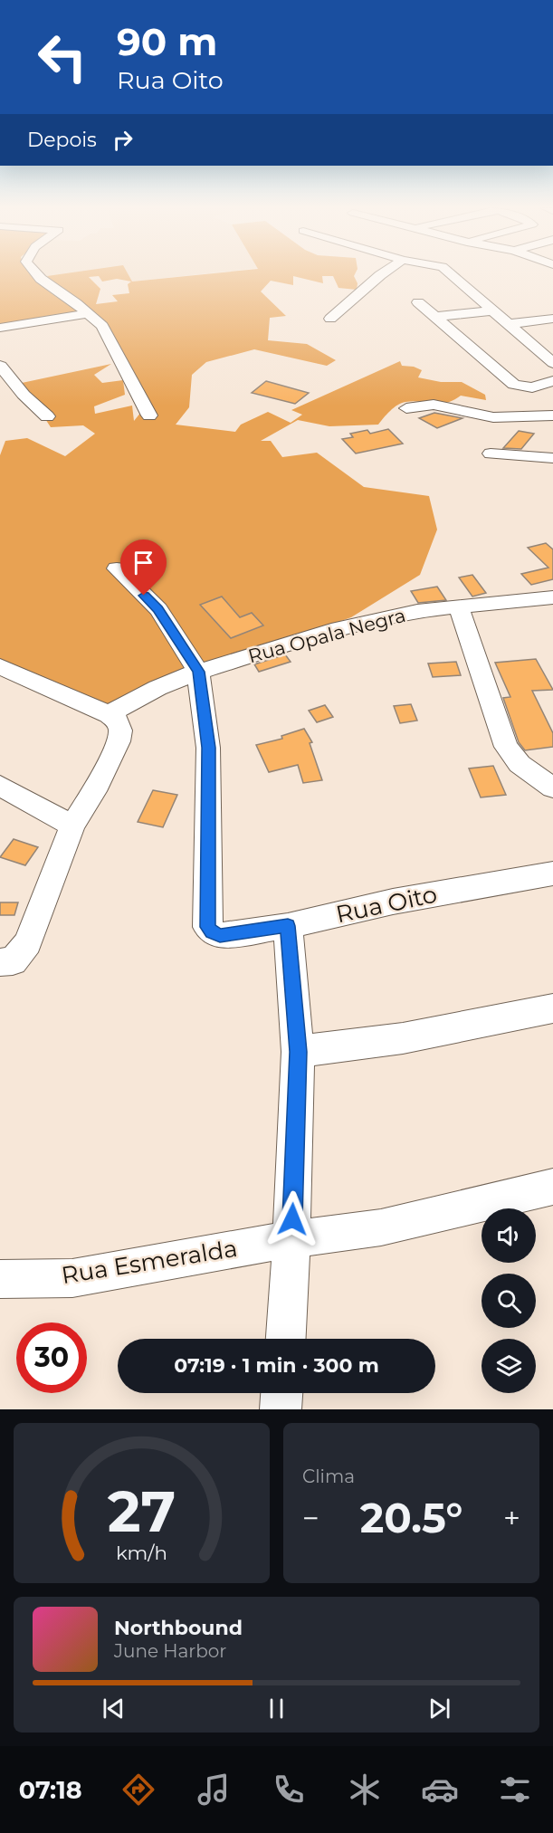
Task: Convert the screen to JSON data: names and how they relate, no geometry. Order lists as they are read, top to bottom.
{
  "streets": {
    "street": ["Rua Opala Negra", "Rua Oito", "Rua Esmeralda"]
  },
  "crossings": [
    ["Rua Opala Negra", "Rua Oito"]
  ],
  "page": {
    "turn": ["90 m", "Rua Oito"],
    "then": "Depois",
    "limit": "30",
    "trip": "07:19 · 1 min · 300 m",
    "tile": "Clima",
    "heat": ["−", "20.5°", "+"],
    "song": ["Northbound", "June Harbor"],
    "tabs": "07:18",
    "gauge": ["27", "km/h"]
  }
}
